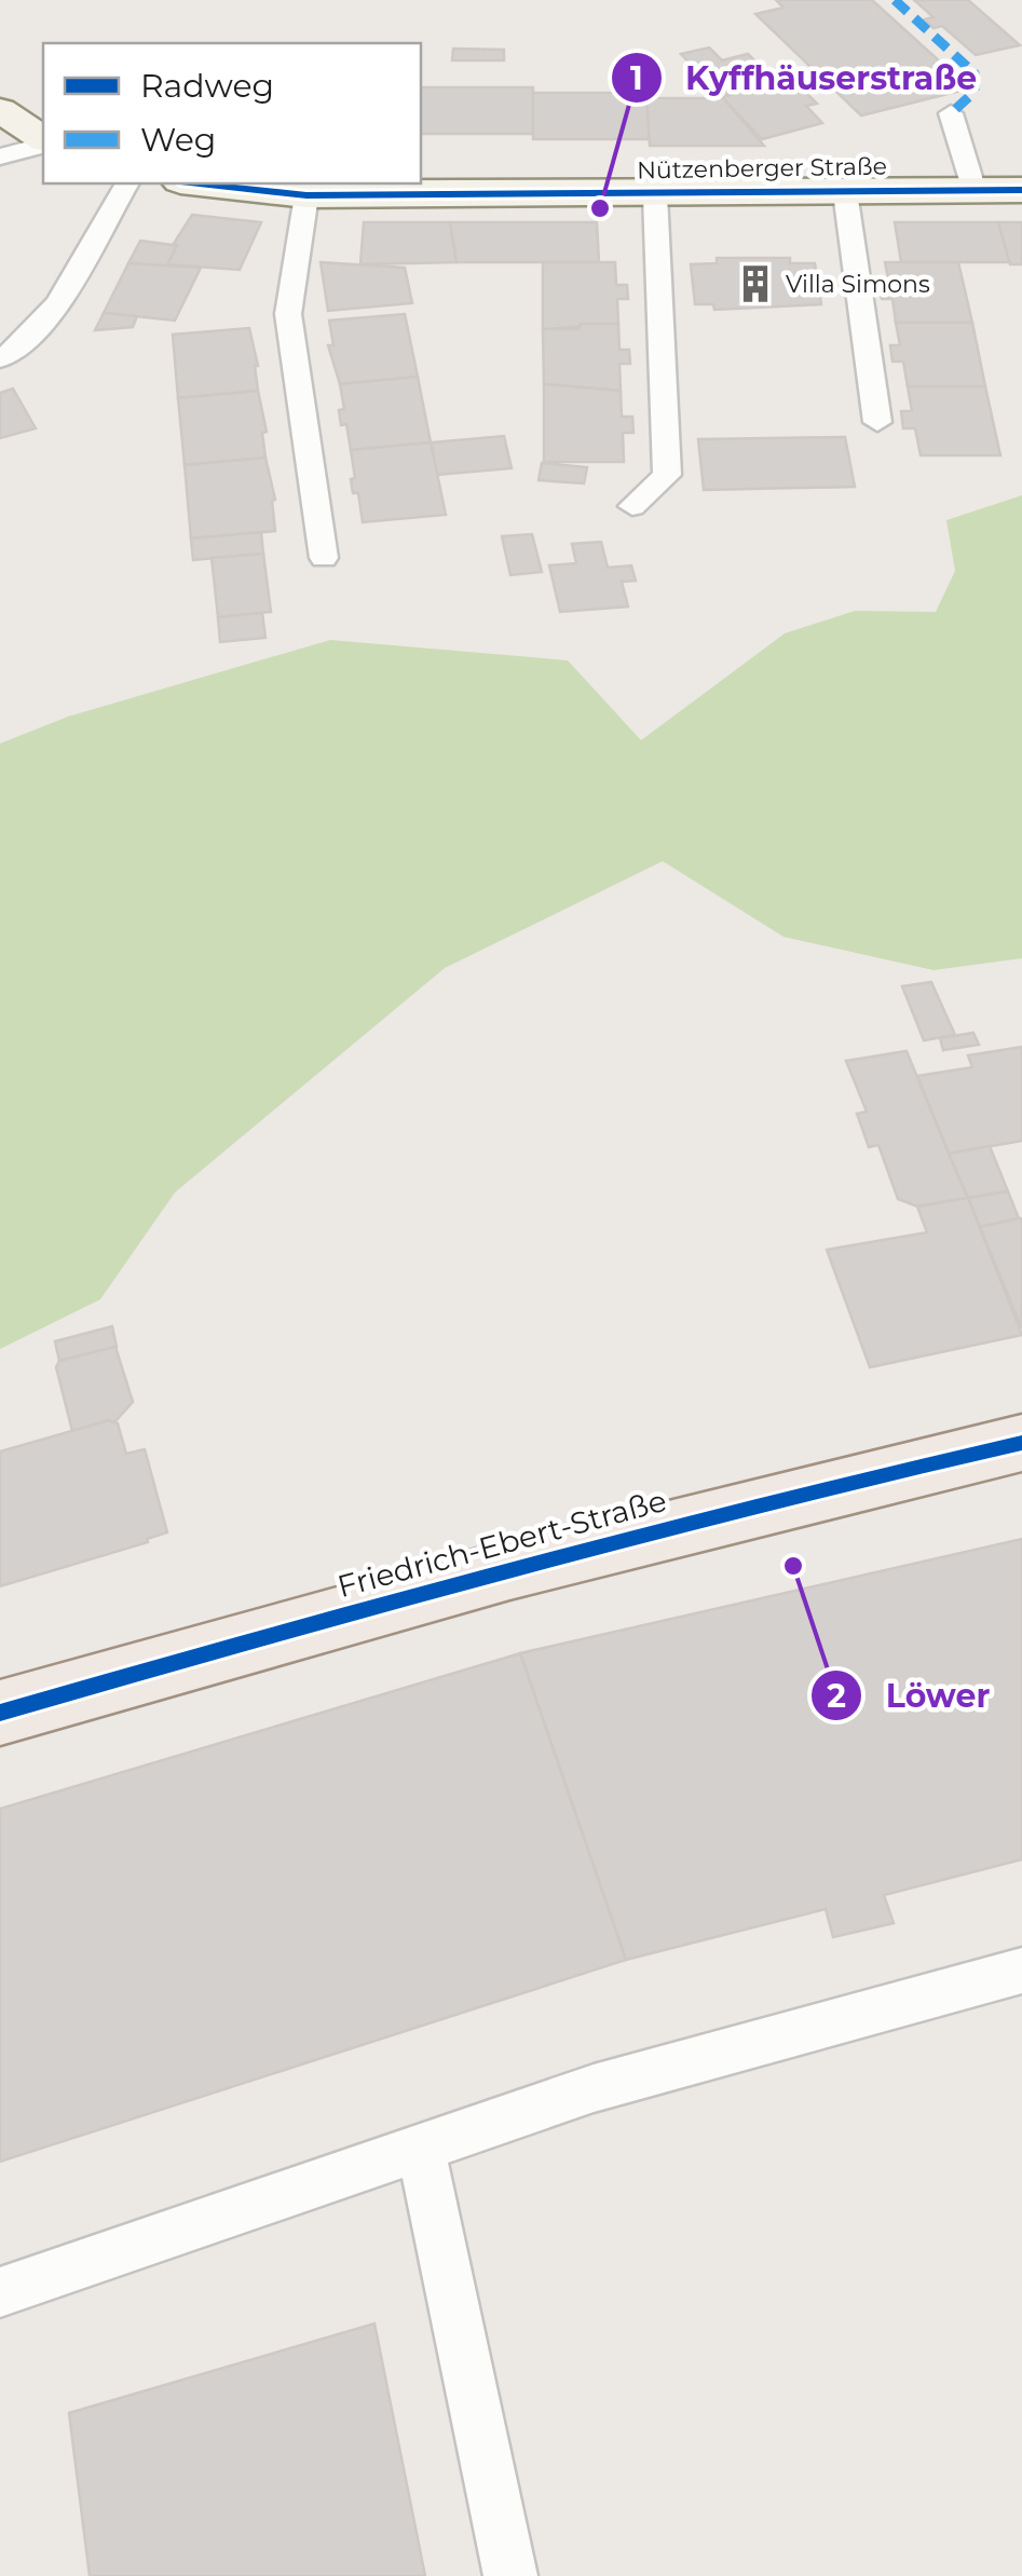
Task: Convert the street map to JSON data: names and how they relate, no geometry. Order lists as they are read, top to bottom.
{
  "streets": {
    "main road": ["Friedrich-Ebert-Straße"],
    "street": ["Nützenberger Straße"]
  },
  "places": {
    "other": ["Kyffhäuserstraße", "Löwer"],
    "building": ["Villa Simons"]
  },
  "legend": ["Radweg", "Weg"]
}
